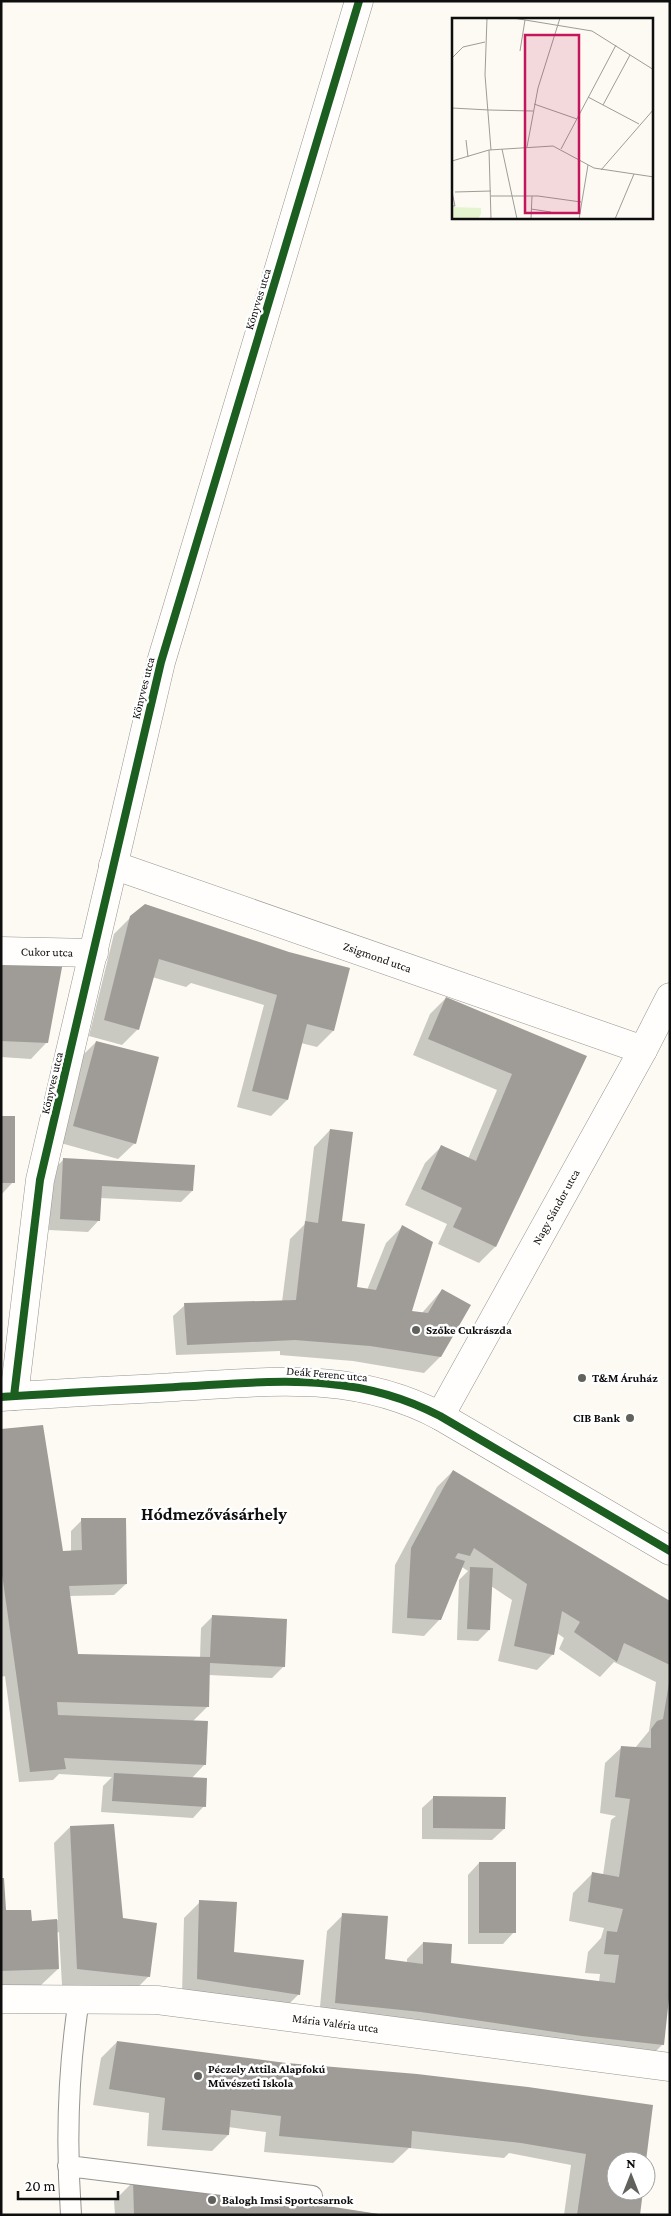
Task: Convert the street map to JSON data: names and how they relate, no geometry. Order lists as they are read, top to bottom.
{
  "streets": {
    "street": [
      "Könyves utca",
      "Cukor utca",
      "Zsigmond utca",
      "Nagy Sándor utca",
      "Deák Ferenc utca",
      "Mária Valéria utca"
    ]
  },
  "crossings": [
    ["Könyves utca", "Cukor utca"],
    ["Könyves utca", "Zsigmond utca"],
    ["Könyves utca", "Deák Ferenc utca"],
    ["Zsigmond utca", "Nagy Sándor utca"],
    ["Nagy Sándor utca", "Deák Ferenc utca"]
  ],
  "districts": ["Hódmezővásárhely"],
  "places": [
    "Szőke Cukrászda",
    "T&M Áruház",
    "CIB Bank",
    "Péczely Attila Alapfokú Művészeti Iskola",
    "Balogh Imsi Sportcsarnok"
  ],
  "scale_bar": "20 m",
  "north": "top"
}
